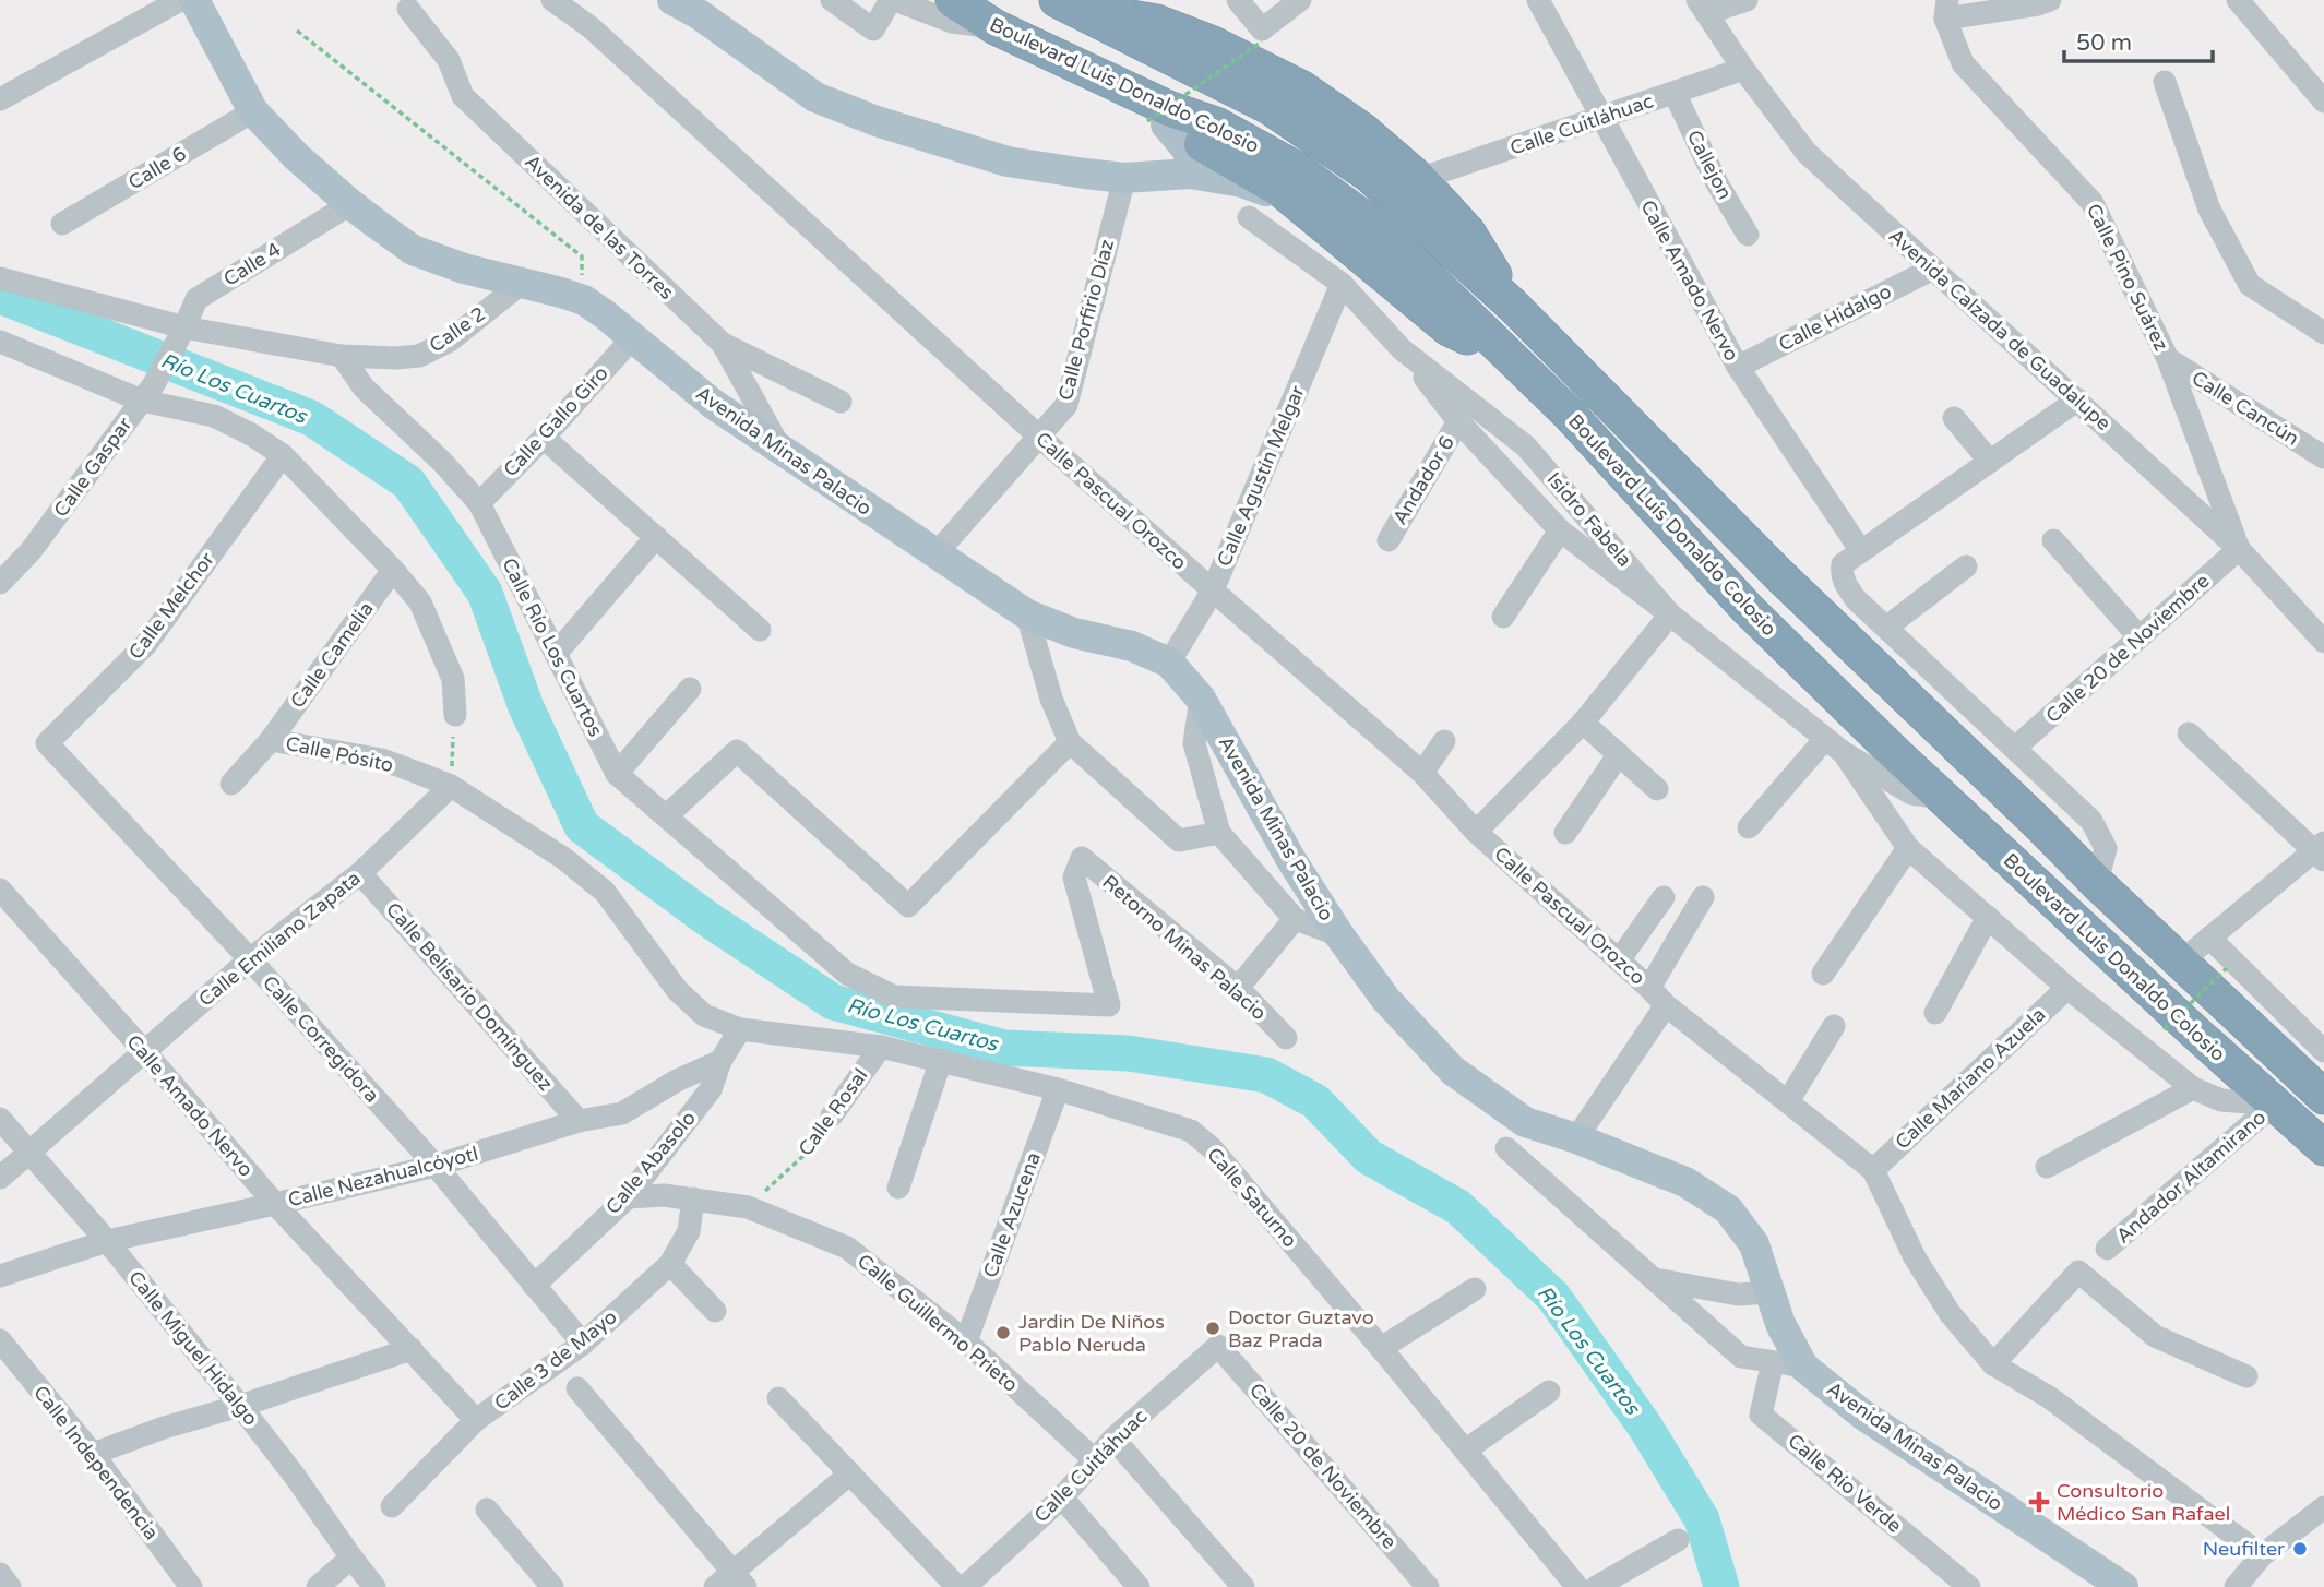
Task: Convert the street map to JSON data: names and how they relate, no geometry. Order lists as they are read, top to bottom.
{
  "streets": {
    "highway": ["Boulevard Luis Donaldo Colosio"],
    "main road": ["Avenida Minas Palacio"],
    "street": [
      "Calle Cuitláhuac",
      "Callejon",
      "Calle 6",
      "Avenida de las Torres",
      "Calle 4",
      "Calle Pino Suárez",
      "Calle Amado Nervo",
      "Calle Hidalgo",
      "Calle Porfirio Díaz",
      "Calle 2",
      "Avenida Calzada de Guadalupe",
      "Calle Cancún",
      "Calle Gallo Giro",
      "Calle Gaspar",
      "Calle Agustín Melgar",
      "Andador 6",
      "Calle Pascual Orozco",
      "Isidro Fabela",
      "Calle Melchor",
      "Calle Río Los Cuartos",
      "Calle 20 de Noviembre",
      "Calle Camelia",
      "Calle Pósito",
      "Calle Emiliano Zapata",
      "Retorno Minas Palacio",
      "Calle Belisario Domínguez",
      "Calle Corregidora",
      "Calle Mariano Azuela",
      "Calle Rosal",
      "Calle Abasolo",
      "Calle Nezahualcóyotl",
      "Andador Altamirano",
      "Calle Saturno",
      "Calle Azucena",
      "Calle Guillermo Prieto",
      "Calle Miguel Hidalgo",
      "Calle 3 de Mayo",
      "Calle Independencia",
      "Calle Río Verde"
    ]
  },
  "crossings": [
    ["Boulevard Luis Donaldo Colosio", "Isidro Fabela"],
    ["Boulevard Luis Donaldo Colosio", "Andador Altamirano"],
    ["Calle Cuitláhuac", "Callejon"],
    ["Calle Cuitláhuac", "Calle Amado Nervo"],
    ["Calle Cuitláhuac", "Avenida Calzada de Guadalupe"],
    ["Calle Cuitláhuac", "Calle 20 de Noviembre"],
    ["Calle Cuitláhuac", "Calle Guillermo Prieto"],
    ["Calle 6", "Avenida Minas Palacio"],
    ["Avenida de las Torres", "Avenida Minas Palacio"],
    ["Calle 4", "Avenida Minas Palacio"],
    ["Calle 4", "Calle Gaspar"],
    ["Calle Pino Suárez", "Avenida Calzada de Guadalupe"],
    ["Calle Pino Suárez", "Calle Cancún"],
    ["Calle Pino Suárez", "Calle 20 de Noviembre"],
    ["Calle Amado Nervo", "Calle Hidalgo"],
    ["Calle Amado Nervo", "Calle Emiliano Zapata"],
    ["Calle Amado Nervo", "Calle Nezahualcóyotl"],
    ["Calle Amado Nervo", "Calle 3 de Mayo"],
    ["Calle Hidalgo", "Avenida Calzada de Guadalupe"],
    ["Calle Porfirio Díaz", "Avenida Minas Palacio"],
    ["Calle Porfirio Díaz", "Calle Pascual Orozco"],
    ["Calle 2", "Avenida Minas Palacio"],
    ["Calle 2", "Calle Río Los Cuartos"],
    ["Avenida Calzada de Guadalupe", "Calle 20 de Noviembre"],
    ["Calle Gallo Giro", "Avenida Minas Palacio"],
    ["Calle Gallo Giro", "Calle Río Los Cuartos"],
    ["Avenida Minas Palacio", "Calle Agustín Melgar"],
    ["Calle Agustín Melgar", "Calle Pascual Orozco"],
    ["Calle Agustín Melgar", "Isidro Fabela"],
    ["Calle Pascual Orozco", "Calle Mariano Azuela"],
    ["Calle Melchor", "Calle Corregidora"],
    ["Calle Río Los Cuartos", "Retorno Minas Palacio"],
    ["Calle Camelia", "Calle Pósito"],
    ["Calle Pósito", "Calle Emiliano Zapata"],
    ["Calle Emiliano Zapata", "Calle Belisario Domínguez"],
    ["Calle Emiliano Zapata", "Calle Corregidora"],
    ["Calle Emiliano Zapata", "Calle Miguel Hidalgo"],
    ["Calle Belisario Domínguez", "Calle Nezahualcóyotl"],
    ["Calle Corregidora", "Calle Abasolo"],
    ["Calle Corregidora", "Calle Nezahualcóyotl"],
    ["Calle Corregidora", "Calle 3 de Mayo"],
    ["Calle Rosal", "Calle Saturno"],
    ["Calle Rosal", "Calle Guillermo Prieto"],
    ["Calle Abasolo", "Calle Nezahualcóyotl"],
    ["Calle Abasolo", "Calle Guillermo Prieto"],
    ["Calle Nezahualcóyotl", "Calle Miguel Hidalgo"],
    ["Calle Saturno", "Calle Azucena"],
    ["Calle Azucena", "Calle Guillermo Prieto"],
    ["Calle Guillermo Prieto", "Calle 3 de Mayo"]
  ],
  "water": ["Río Los Cuartos"],
  "places": {
    "other": ["Doctor Guztavo Baz Prada", "Jardin De Niños Pablo Neruda", "Neufilter"],
    "health": ["Consultorio Médico San Rafael"]
  },
  "scale_bar": "50 m"
}
